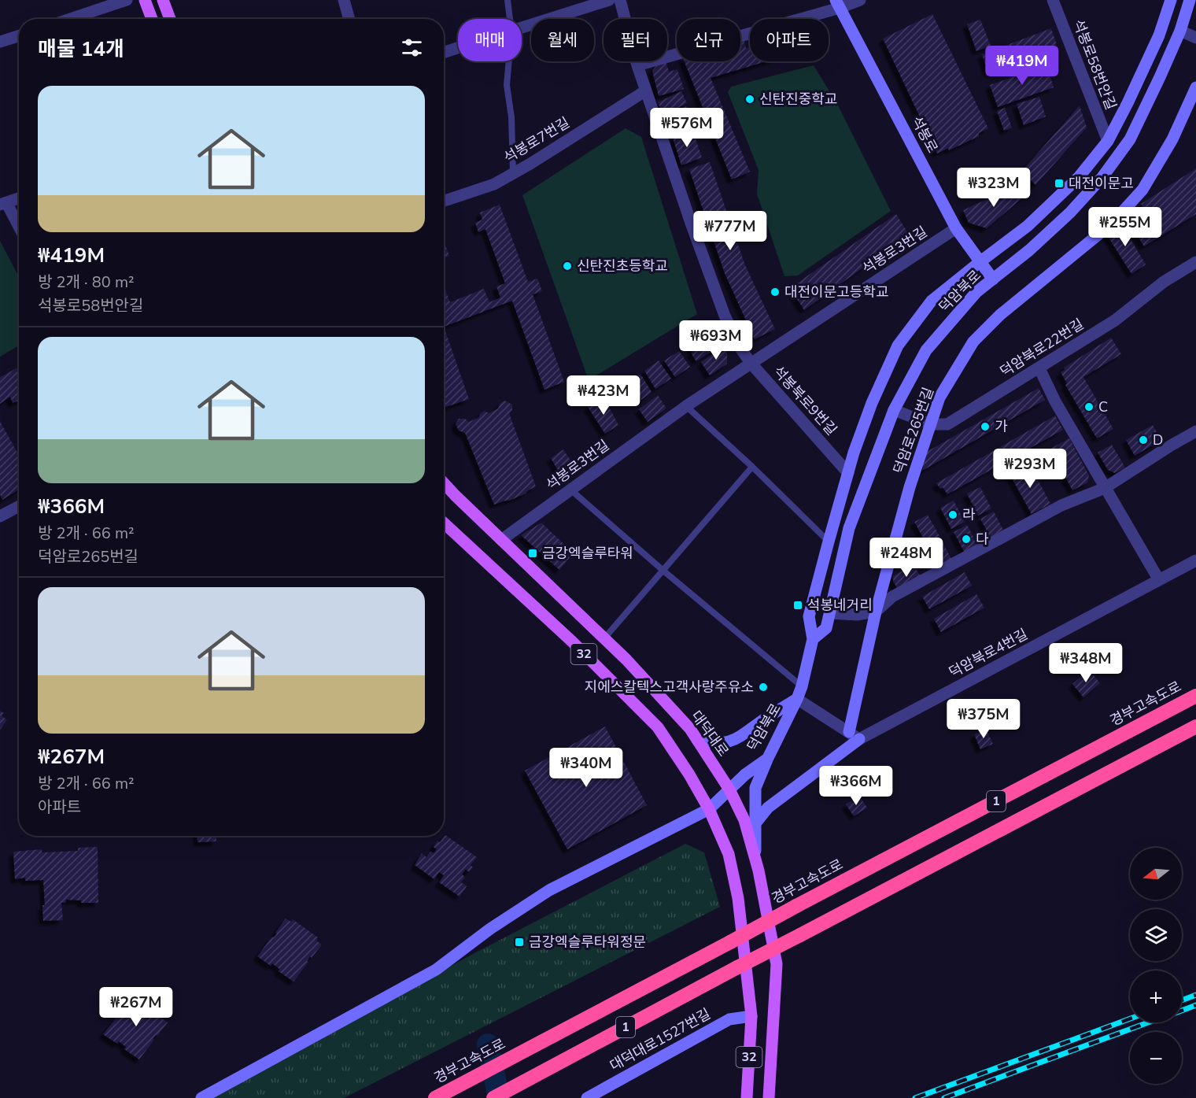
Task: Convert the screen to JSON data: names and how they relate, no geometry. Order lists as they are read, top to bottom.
{
  "streets": {
    "highway": ["경부고속도로", "1"],
    "main road": ["32", "대덕대로"],
    "street": [
      "석봉로58번안길",
      "석봉로",
      "석봉로7번길",
      "석봉로3번길",
      "덕암북로",
      "덕암북로22번길",
      "석봉북로9번길",
      "덕암로265번길",
      "덕암북로4번길",
      "대덕대로1527번길"
    ]
  },
  "crossings": [
    ["석봉로58번안길", "덕암북로"],
    ["석봉로", "석봉로3번길"],
    ["석봉로", "덕암북로"],
    ["석봉로7번길", "석봉북로9번길"],
    ["석봉로3번길", "석봉북로9번길"],
    ["석봉로3번길", "대덕대로"],
    ["덕암북로", "석봉북로9번길"],
    ["덕암북로", "32"],
    ["덕암북로", "대덕대로"],
    ["덕암북로22번길", "덕암로265번길"],
    ["32", "대덕대로1527번길"]
  ],
  "places": {
    "other": [
      "신탄진중학교",
      "신탄진초등학교",
      "대전이문고등학교",
      "C",
      "가",
      "D",
      "라",
      "다",
      "지에스칼텍스고객사랑주유소"
    ],
    "transit": [
      "대전이문고",
      "금강엑슬루타워",
      "석봉네거리",
      "금강엑슬루타워정문"
    ]
  },
  "north": "left",
  "page": {
    "chip": [
      "매매",
      "월세",
      "필터",
      "신규",
      "아파트"
    ],
    "heading": "매물 14개",
    "price": [
      "₩419M",
      "₩576M",
      "₩323M",
      "₩255M",
      "₩777M",
      "₩693M",
      "₩423M",
      "₩293M",
      "₩248M",
      "₩348M",
      "₩375M",
      "₩340M",
      "₩366M",
      "₩267M"
    ],
    "list": [
      {
        "name": "₩419M",
        "note": "방 2개 · 80 m² · 석봉로58번안길"
      },
      {
        "name": "₩366M",
        "note": "방 2개 · 66 m² · 덕암로265번길"
      },
      {
        "name": "₩267M",
        "note": "방 2개 · 66 m² · 아파트"
      }
    ],
    "map_buttons": ["+", "−"]
  }
}
